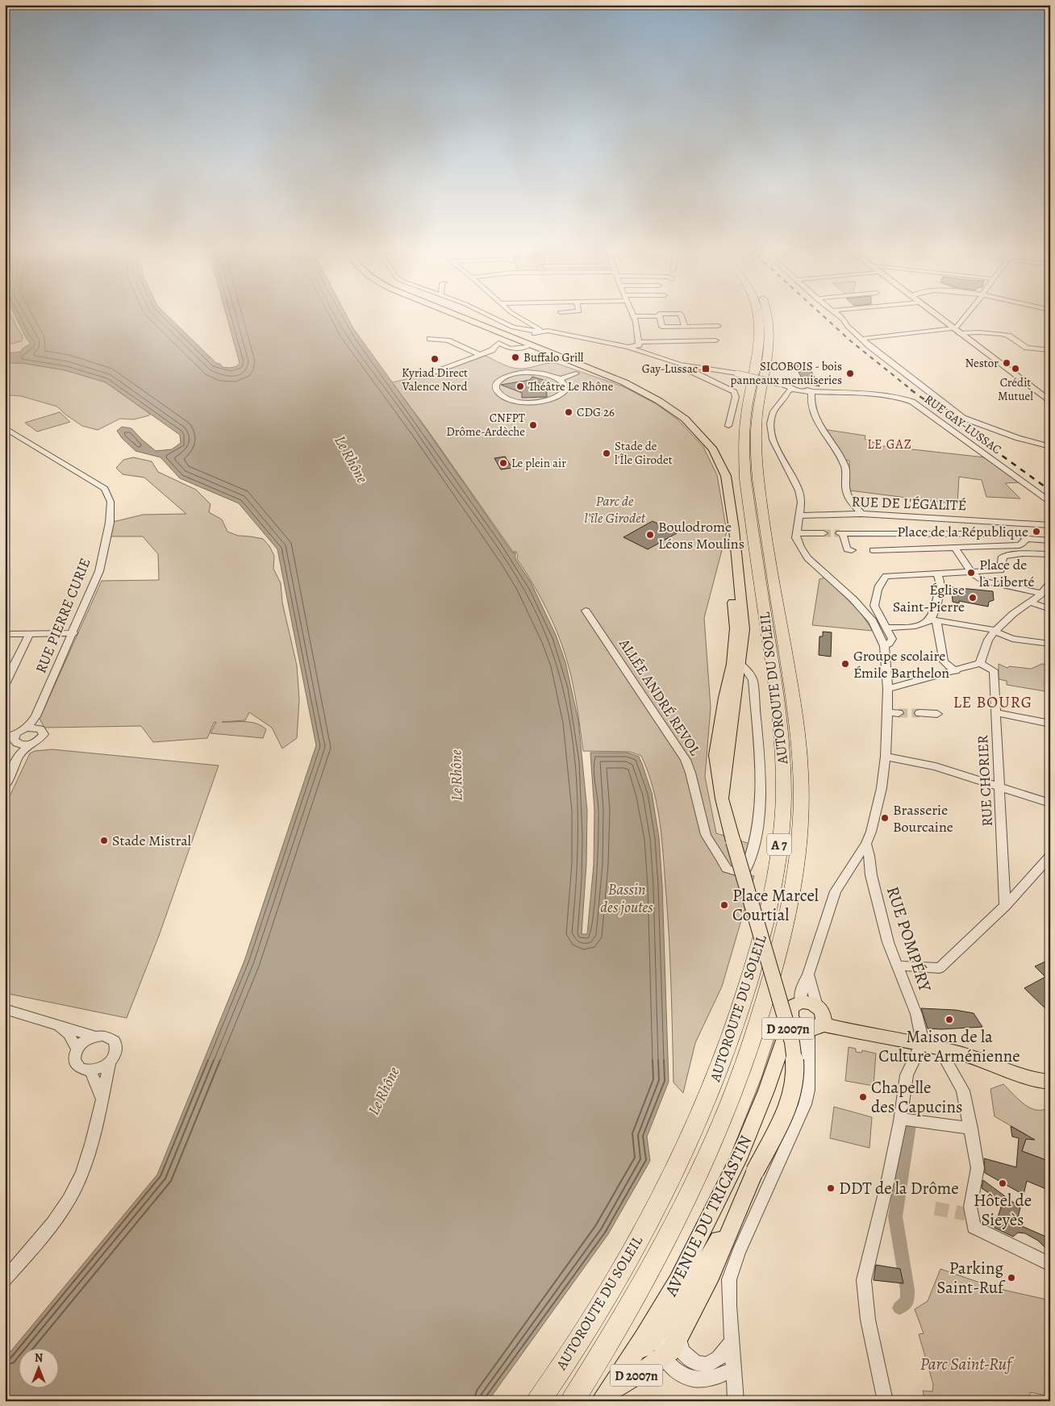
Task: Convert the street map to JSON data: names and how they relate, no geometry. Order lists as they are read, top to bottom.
{
  "streets": {
    "highway": ["AUTOROUTE DU SOLEIL", "A 7"],
    "main road": ["D 2007n", "AVENUE DU TRICASTIN"],
    "street": [
      "RUE GAY-LUSSAC",
      "RUE DE L'ÉGALITÉ",
      "RUE PIERRE CURIE",
      "ALLÉE ANDRÉ REVOL",
      "RUE CHORIER",
      "RUE POMPÉRY"
    ]
  },
  "crossings": [
    ["D 2007n", "AVENUE DU TRICASTIN"]
  ],
  "districts": ["LE GAZ", "LE BOURG"],
  "water": ["Le Rhône", "Bassin des joutes"],
  "parks": ["Parc de l'île Girodet", "Parc Saint-Ruf"],
  "places": {
    "other": [
      "Buffalo Grill",
      "Kyriad Direct Valence Nord",
      "Nestor",
      "Crédit Mutuel",
      "SICOBOIS - bois panneaux menuiseries",
      "Théâtre Le Rhône",
      "CDG 26",
      "CNFPT Drôme-Ardèche",
      "Stade de l'Île Girodet",
      "Le plein air",
      "Place de la République",
      "Boulodrome Léons Moulins",
      "Place de la Liberté",
      "Église Saint-Pierre",
      "Groupe scolaire Émile Barthelon",
      "Brasserie Bourcaine",
      "Stade Mistral",
      "Place Marcel Courtial",
      "Maison de la Culture Arménienne",
      "Chapelle des Capucins",
      "Hôtel de Sieyès",
      "DDT de la Drôme",
      "Parking Saint-Ruf"
    ],
    "transit": ["Gay-Lussac"]
  },
  "north": "top"
}
